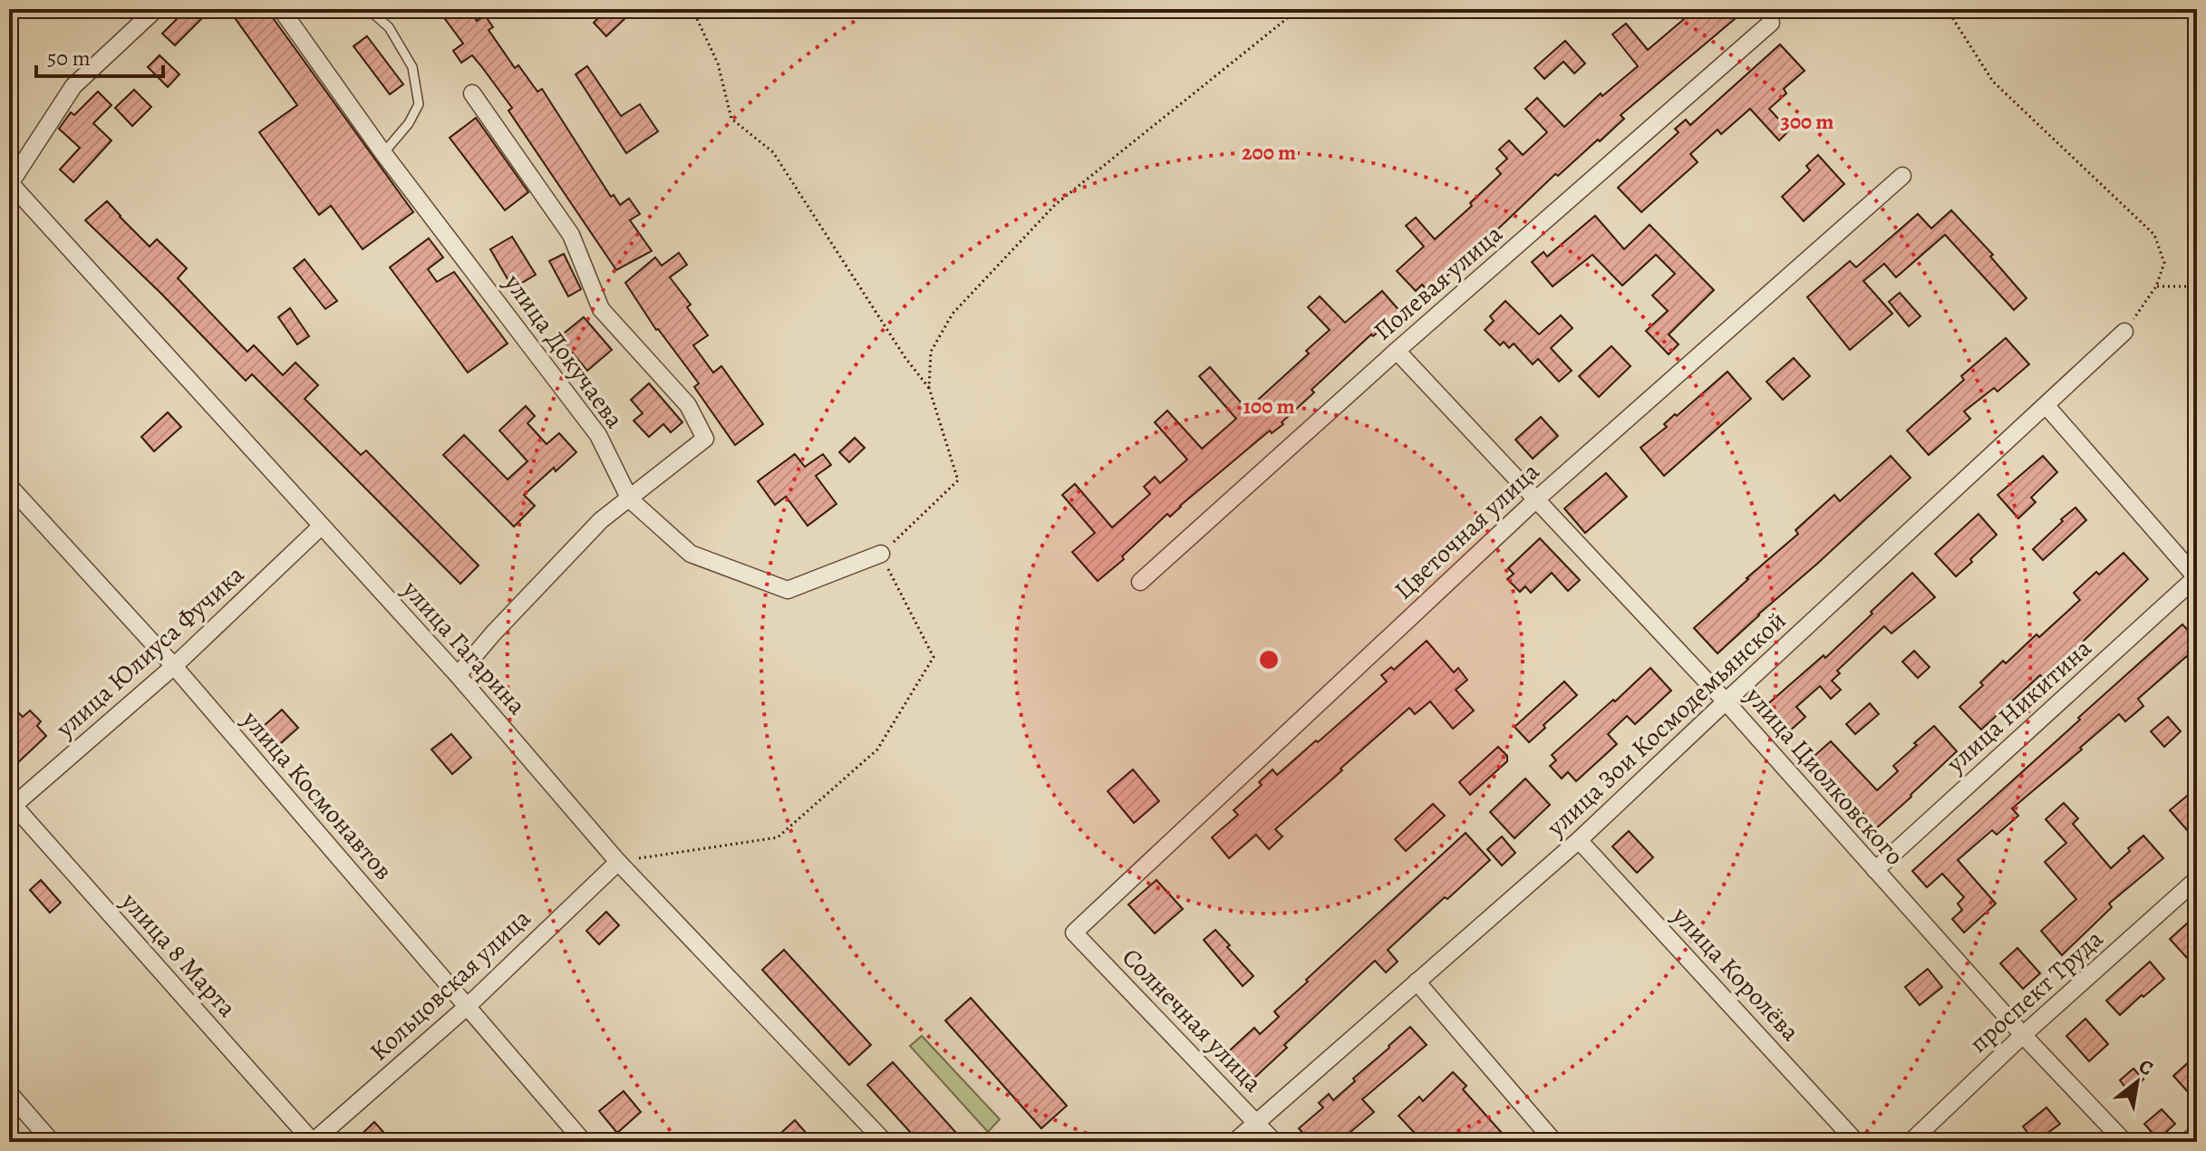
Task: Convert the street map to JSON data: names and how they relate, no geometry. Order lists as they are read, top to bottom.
{
  "streets": {
    "street": [
      "Полевая улица",
      "улица Докучаева",
      "Цветочная улица",
      "улица Гагарина",
      "улица Юлиуса Фучика",
      "улица Никитина",
      "улица Зои Космодемьянской",
      "улица Циолковского",
      "улица Космонавтов",
      "улица 8 Марта",
      "улица Королёва",
      "Кольцовская улица",
      "проспект Труда",
      "Солнечная улица"
    ]
  },
  "crossings": [
    ["Полевая улица", "улица Циолковского"],
    ["Цветочная улица", "улица Циолковского"],
    ["Цветочная улица", "Солнечная улица"],
    ["улица Гагарина", "улица Юлиуса Фучика"],
    ["улица Гагарина", "Кольцовская улица"],
    ["улица Юлиуса Фучика", "улица Космонавтов"],
    ["улица Юлиуса Фучика", "улица 8 Марта"],
    ["улица Никитина", "улица Циолковского"],
    ["улица Зои Космодемьянской", "улица Циолковского"],
    ["улица Зои Космодемьянской", "улица Королёва"],
    ["улица Зои Космодемьянской", "Солнечная улица"],
    ["улица Циолковского", "проспект Труда"],
    ["улица Космонавтов", "Кольцовская улица"],
    ["улица 8 Марта", "Кольцовская улица"]
  ],
  "scale_bar": "50 m",
  "north": "top right",
  "rings": ["300 m", "200 m", "100 m"]
}
